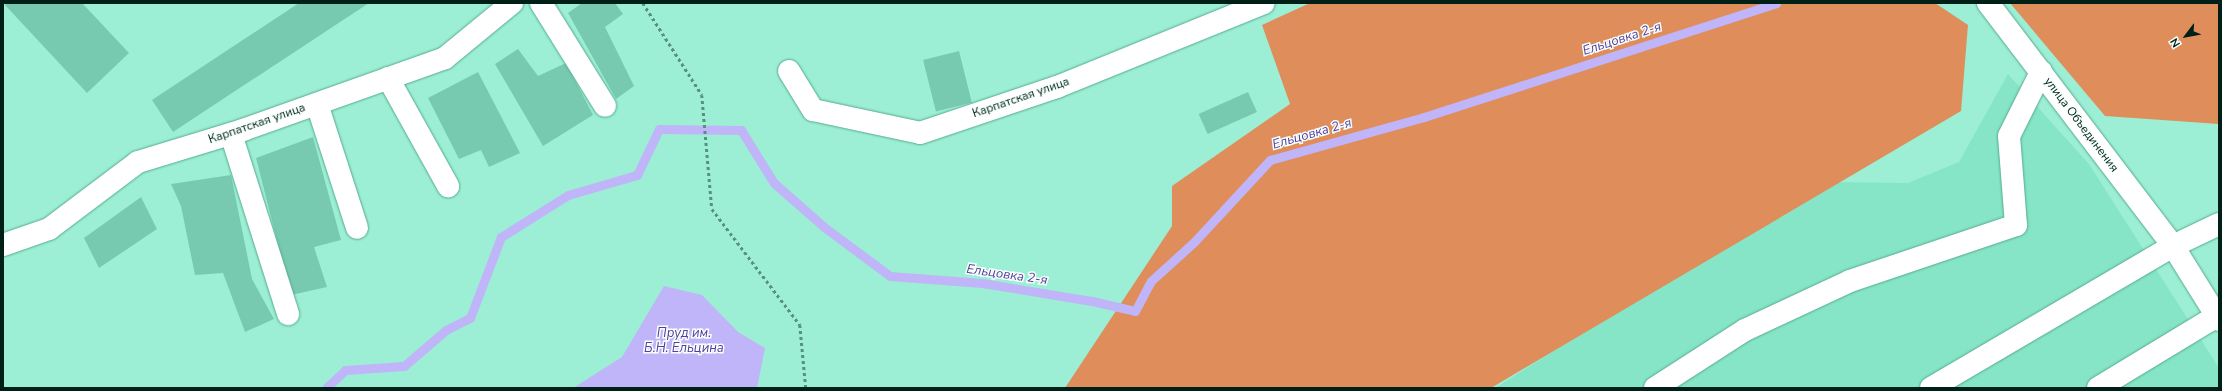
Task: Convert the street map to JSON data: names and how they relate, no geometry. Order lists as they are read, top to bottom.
{
  "streets": {
    "street": ["Карпатская улица", "улица Объединения"]
  },
  "water": ["Ельцовка 2-я", "Пруд им. Б.Н. Ельцина"],
  "north": "bottom left"
}
